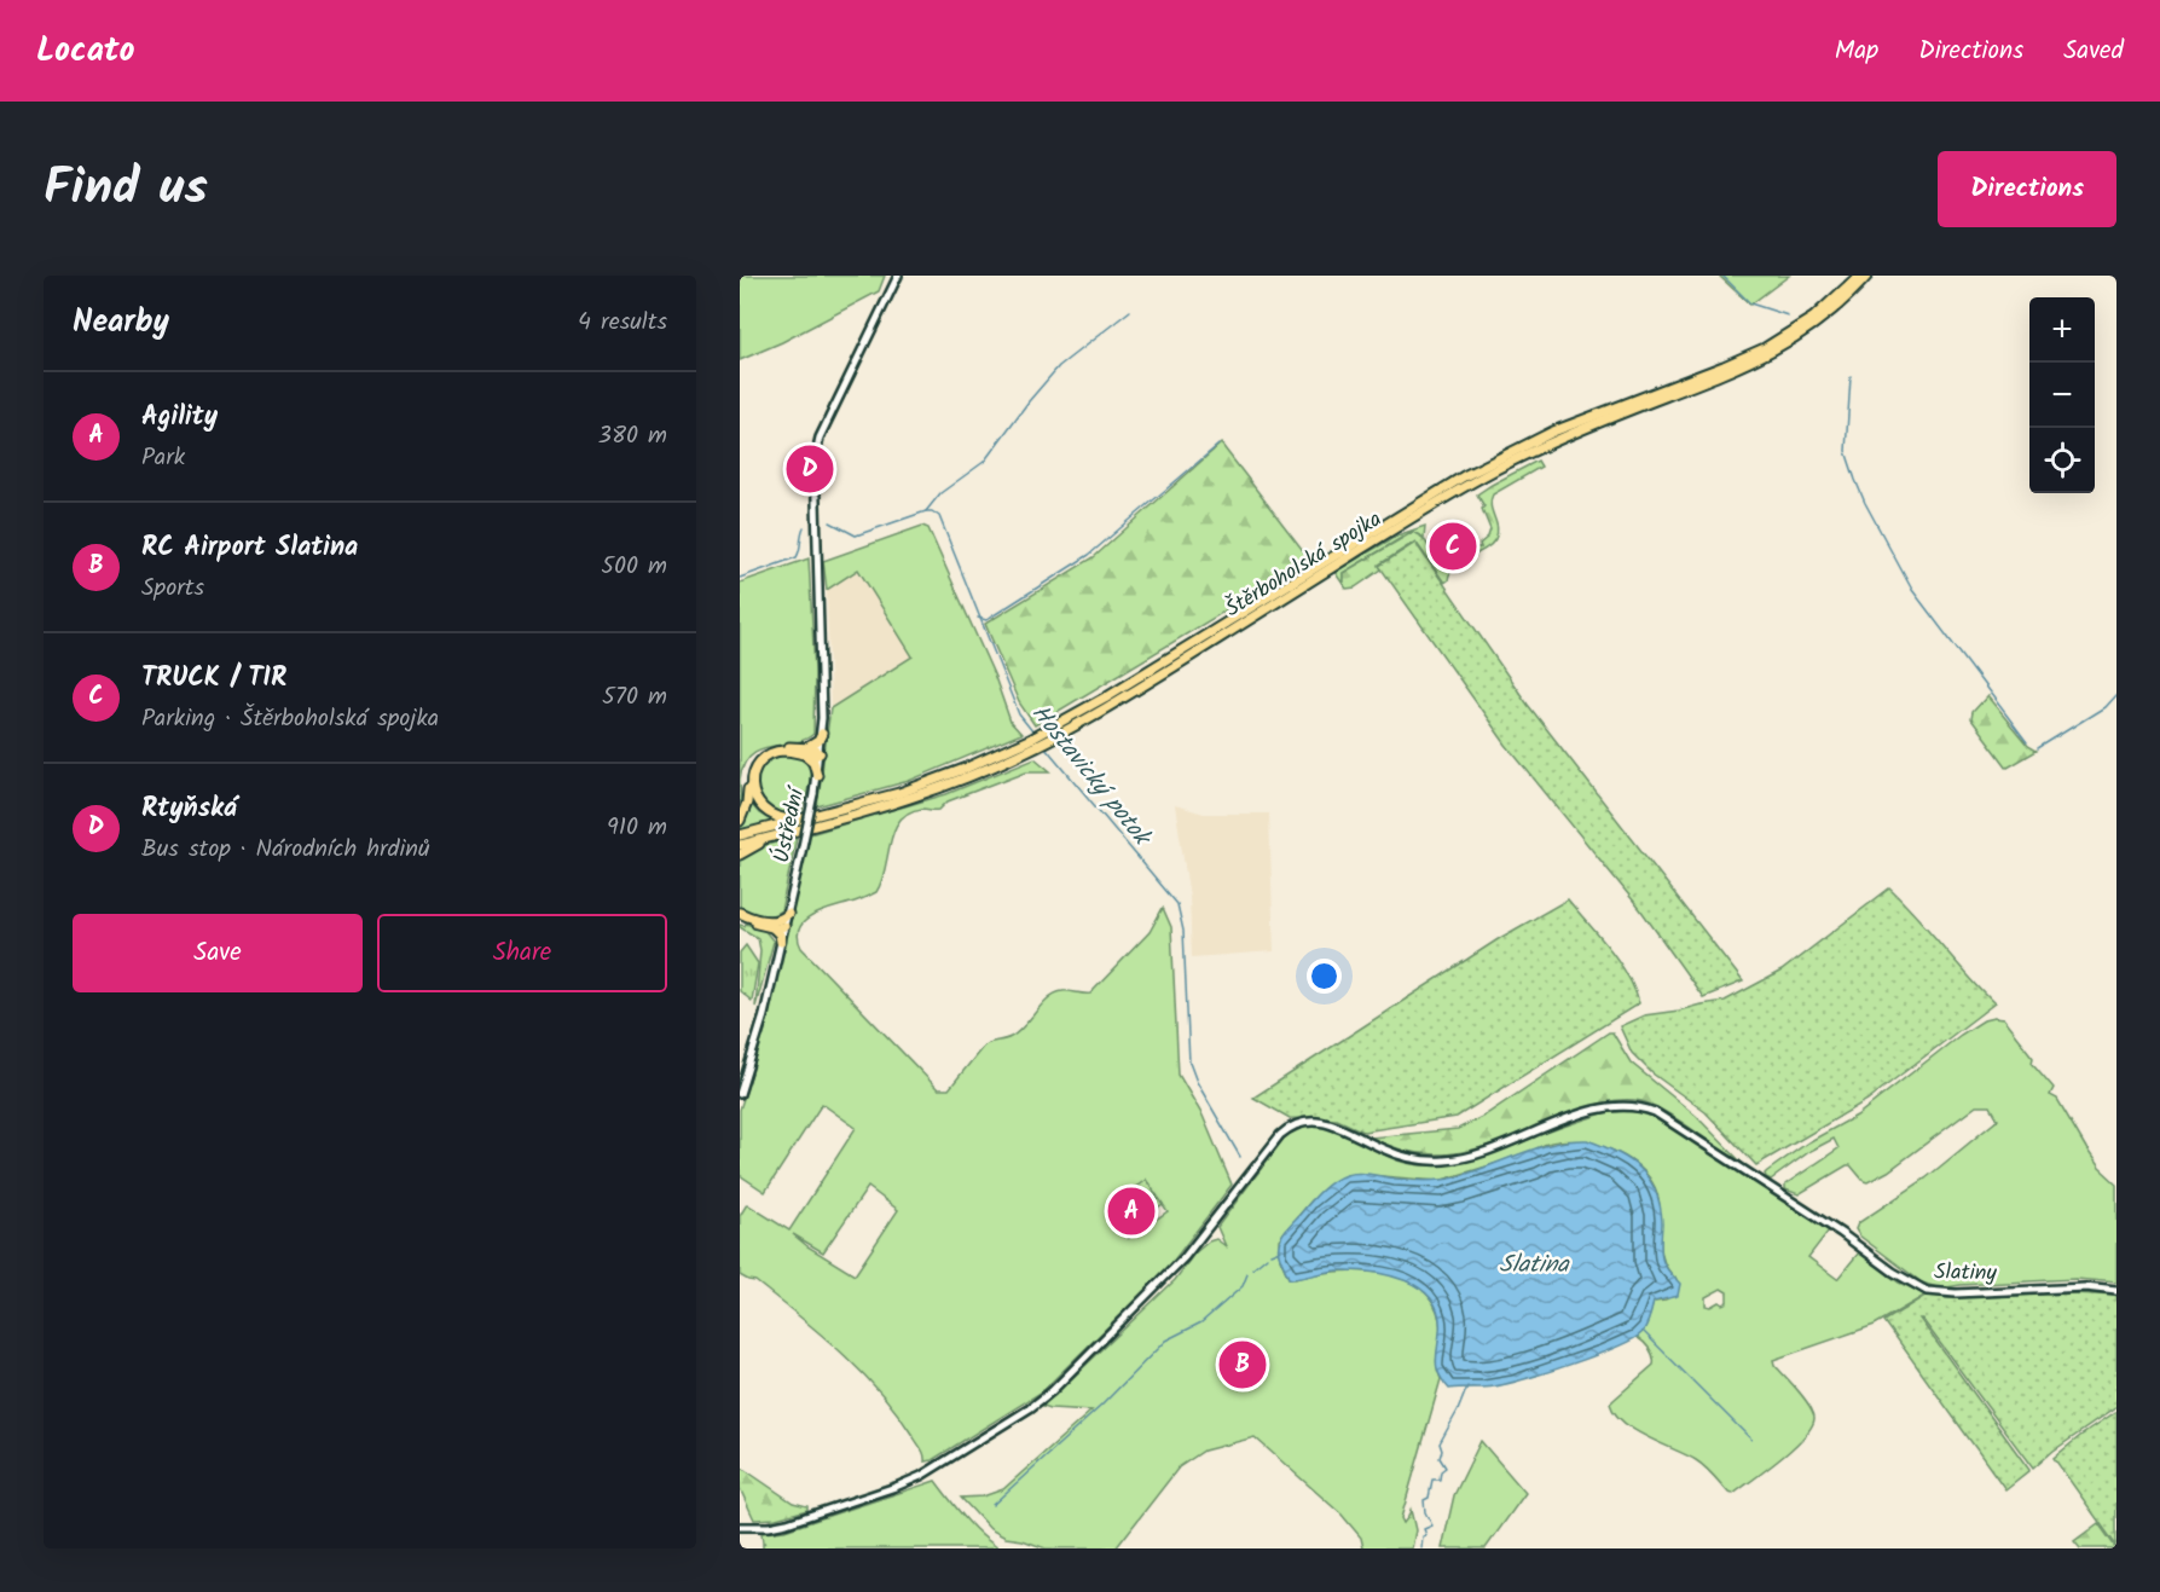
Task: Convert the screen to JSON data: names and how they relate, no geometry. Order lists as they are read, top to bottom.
{
  "streets": {
    "highway": ["Štěrboholská spojka"],
    "street": ["Ústřední", "Slatiny"]
  },
  "water": ["Hostavický potok", "Slatina"],
  "page": {
    "header": "Locato",
    "nav": ["Map", "Directions", "Saved"],
    "title": "Find us",
    "buttons": [
      "Directions",
      ["Save", "Share"]
    ],
    "heading": ["Nearby", "4 results"],
    "map_buttons": ["+", "−"],
    "list": [
      {
        "mark": "A",
        "name": "Agility",
        "note": "Park",
        "value": "380 m"
      },
      {
        "mark": "B",
        "name": "RC Airport Slatina",
        "note": "Sports",
        "value": "500 m"
      },
      {
        "mark": "C",
        "name": "TRUCK / TIR",
        "note": "Parking · Štěrboholská spojka",
        "value": "570 m"
      },
      {
        "mark": "D",
        "name": "Rtyňská",
        "note": "Bus stop · Národních hrdinů",
        "value": "910 m"
      }
    ],
    "pins": [
      "D",
      "C",
      "A",
      "B"
    ]
  }
}
